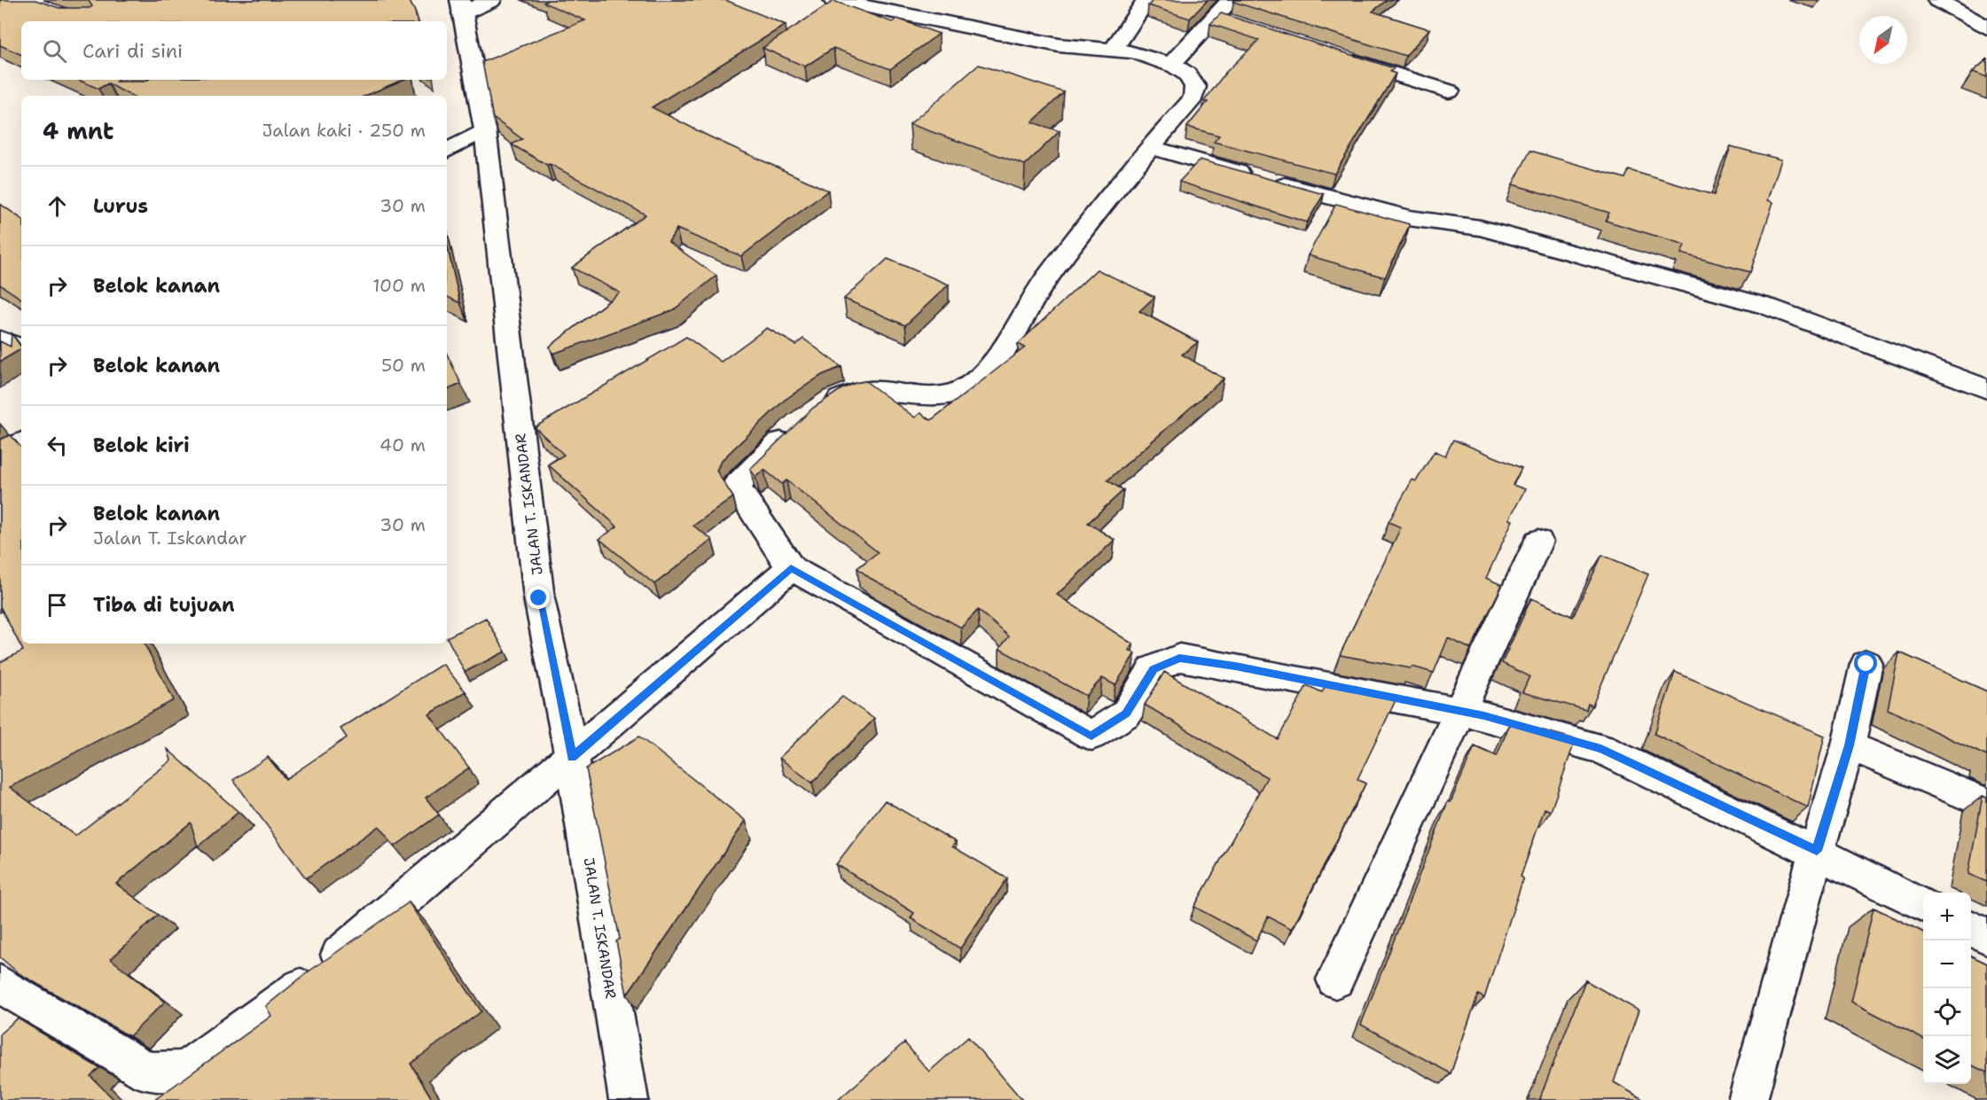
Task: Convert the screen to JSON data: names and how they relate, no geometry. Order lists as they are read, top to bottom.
{
  "streets": {
    "street": ["JALAN T. ISKANDAR"]
  },
  "north": "bottom left",
  "page": {
    "search": "Cari di sini",
    "heading": ["4 mnt", "Jalan kaki · 250 m"],
    "list": [
      ["Lurus", "30 m"],
      ["Belok kanan", "100 m"],
      ["Belok kanan", "50 m"],
      ["Belok kiri", "40 m"],
      ["Belok kanan", "Jalan T. Iskandar", "30 m"],
      "Tiba di tujuan"
    ],
    "map_buttons": ["+", "−"]
  }
}
